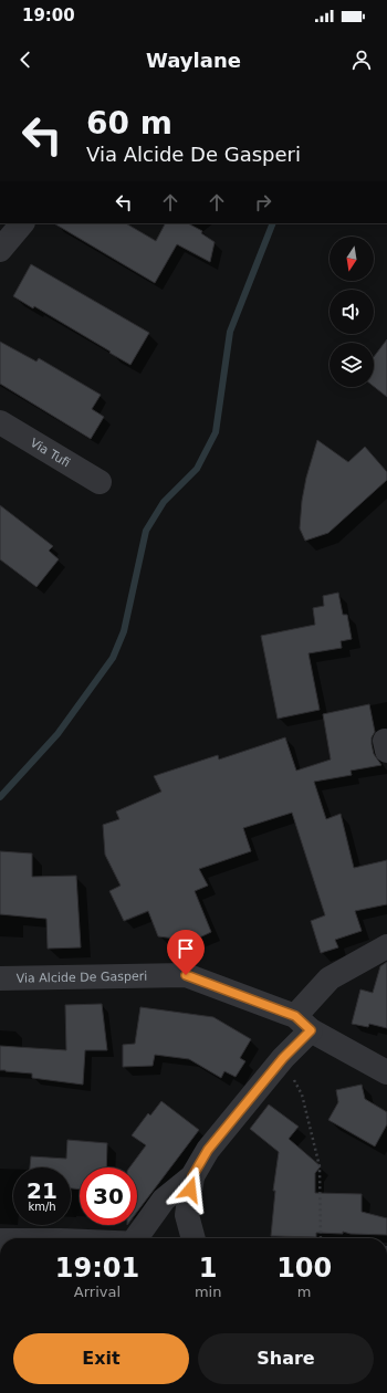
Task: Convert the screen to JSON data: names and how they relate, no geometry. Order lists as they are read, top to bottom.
{
  "streets": {
    "street": ["Via Tufi", "Via Alcide De Gasperi"]
  },
  "north": "bottom",
  "page": {
    "status": "19:00",
    "header": "Waylane",
    "turn": ["60 m", "Via Alcide De Gasperi"],
    "speed": "21 km/h",
    "limit": "30",
    "eta": [
      "19:01",
      "Arrival",
      "1",
      "min",
      "100",
      "m"
    ],
    "buttons": ["Exit", "Share"]
  }
}
